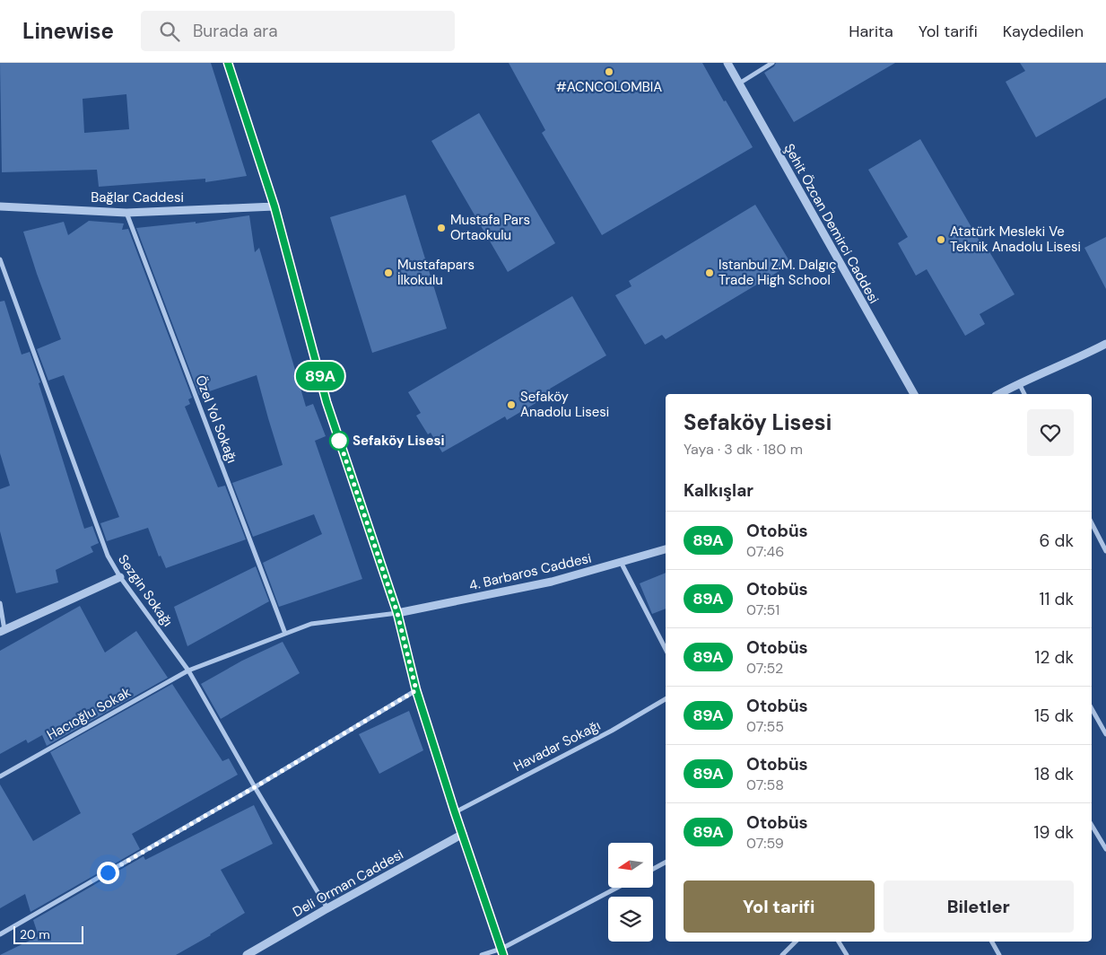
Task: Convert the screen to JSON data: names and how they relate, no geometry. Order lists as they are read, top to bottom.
{
  "streets": {
    "street": [
      "Bağlar Caddesi",
      "Şehit Özcan Demirci Caddesi",
      "Özel Yol Sokağı",
      "4. Barbaros Caddesi",
      "Sezgin Sokağı",
      "Hacıoğlu Sokak",
      "Havadar Sokağı",
      "Deli Orman Caddesi"
    ]
  },
  "crossings": [
    ["Bağlar Caddesi", "Özel Yol Sokağı"],
    ["Özel Yol Sokağı", "Hacıoğlu Sokak"],
    ["4. Barbaros Caddesi", "Hacıoğlu Sokak"],
    ["Sezgin Sokağı", "Hacıoğlu Sokak"],
    ["Sezgin Sokağı", "Deli Orman Caddesi"]
  ],
  "places": [
    "#ACNCOLOMBIA",
    "Mustafa Pars Ortaokulu",
    "Atatürk Mesleki Ve Teknik Anadolu Lisesi",
    "Mustafapars İlkokulu",
    "Istanbul Z.M. Dalgıç Trade High School",
    "Sefaköy Anadolu Lisesi",
    "Sefaköy Lisesi"
  ],
  "lines": ["bus line 89A"],
  "scale_bar": "20 m",
  "north": "left",
  "page": {
    "header": "Linewise",
    "search": "Burada ara",
    "nav": ["Harita", "Yol tarifi", "Kaydedilen"],
    "on_map": "89A",
    "heading": [
      ["Sefaköy Lisesi", "Yaya · 3 dk · 180 m"],
      "Kalkışlar"
    ],
    "list": [
      {
        "mark": "89A",
        "name": "Otobüs",
        "note": "07:46",
        "value": "6 dk"
      },
      {
        "mark": "89A",
        "name": "Otobüs",
        "note": "07:51",
        "value": "11 dk"
      },
      {
        "mark": "89A",
        "name": "Otobüs",
        "note": "07:52",
        "value": "12 dk"
      },
      {
        "mark": "89A",
        "name": "Otobüs",
        "note": "07:55",
        "value": "15 dk"
      },
      {
        "mark": "89A",
        "name": "Otobüs",
        "note": "07:58",
        "value": "18 dk"
      },
      {
        "mark": "89A",
        "name": "Otobüs",
        "note": "07:59",
        "value": "19 dk"
      }
    ],
    "buttons": ["Yol tarifi", "Biletler"],
    "scale": "20 m"
  }
}
